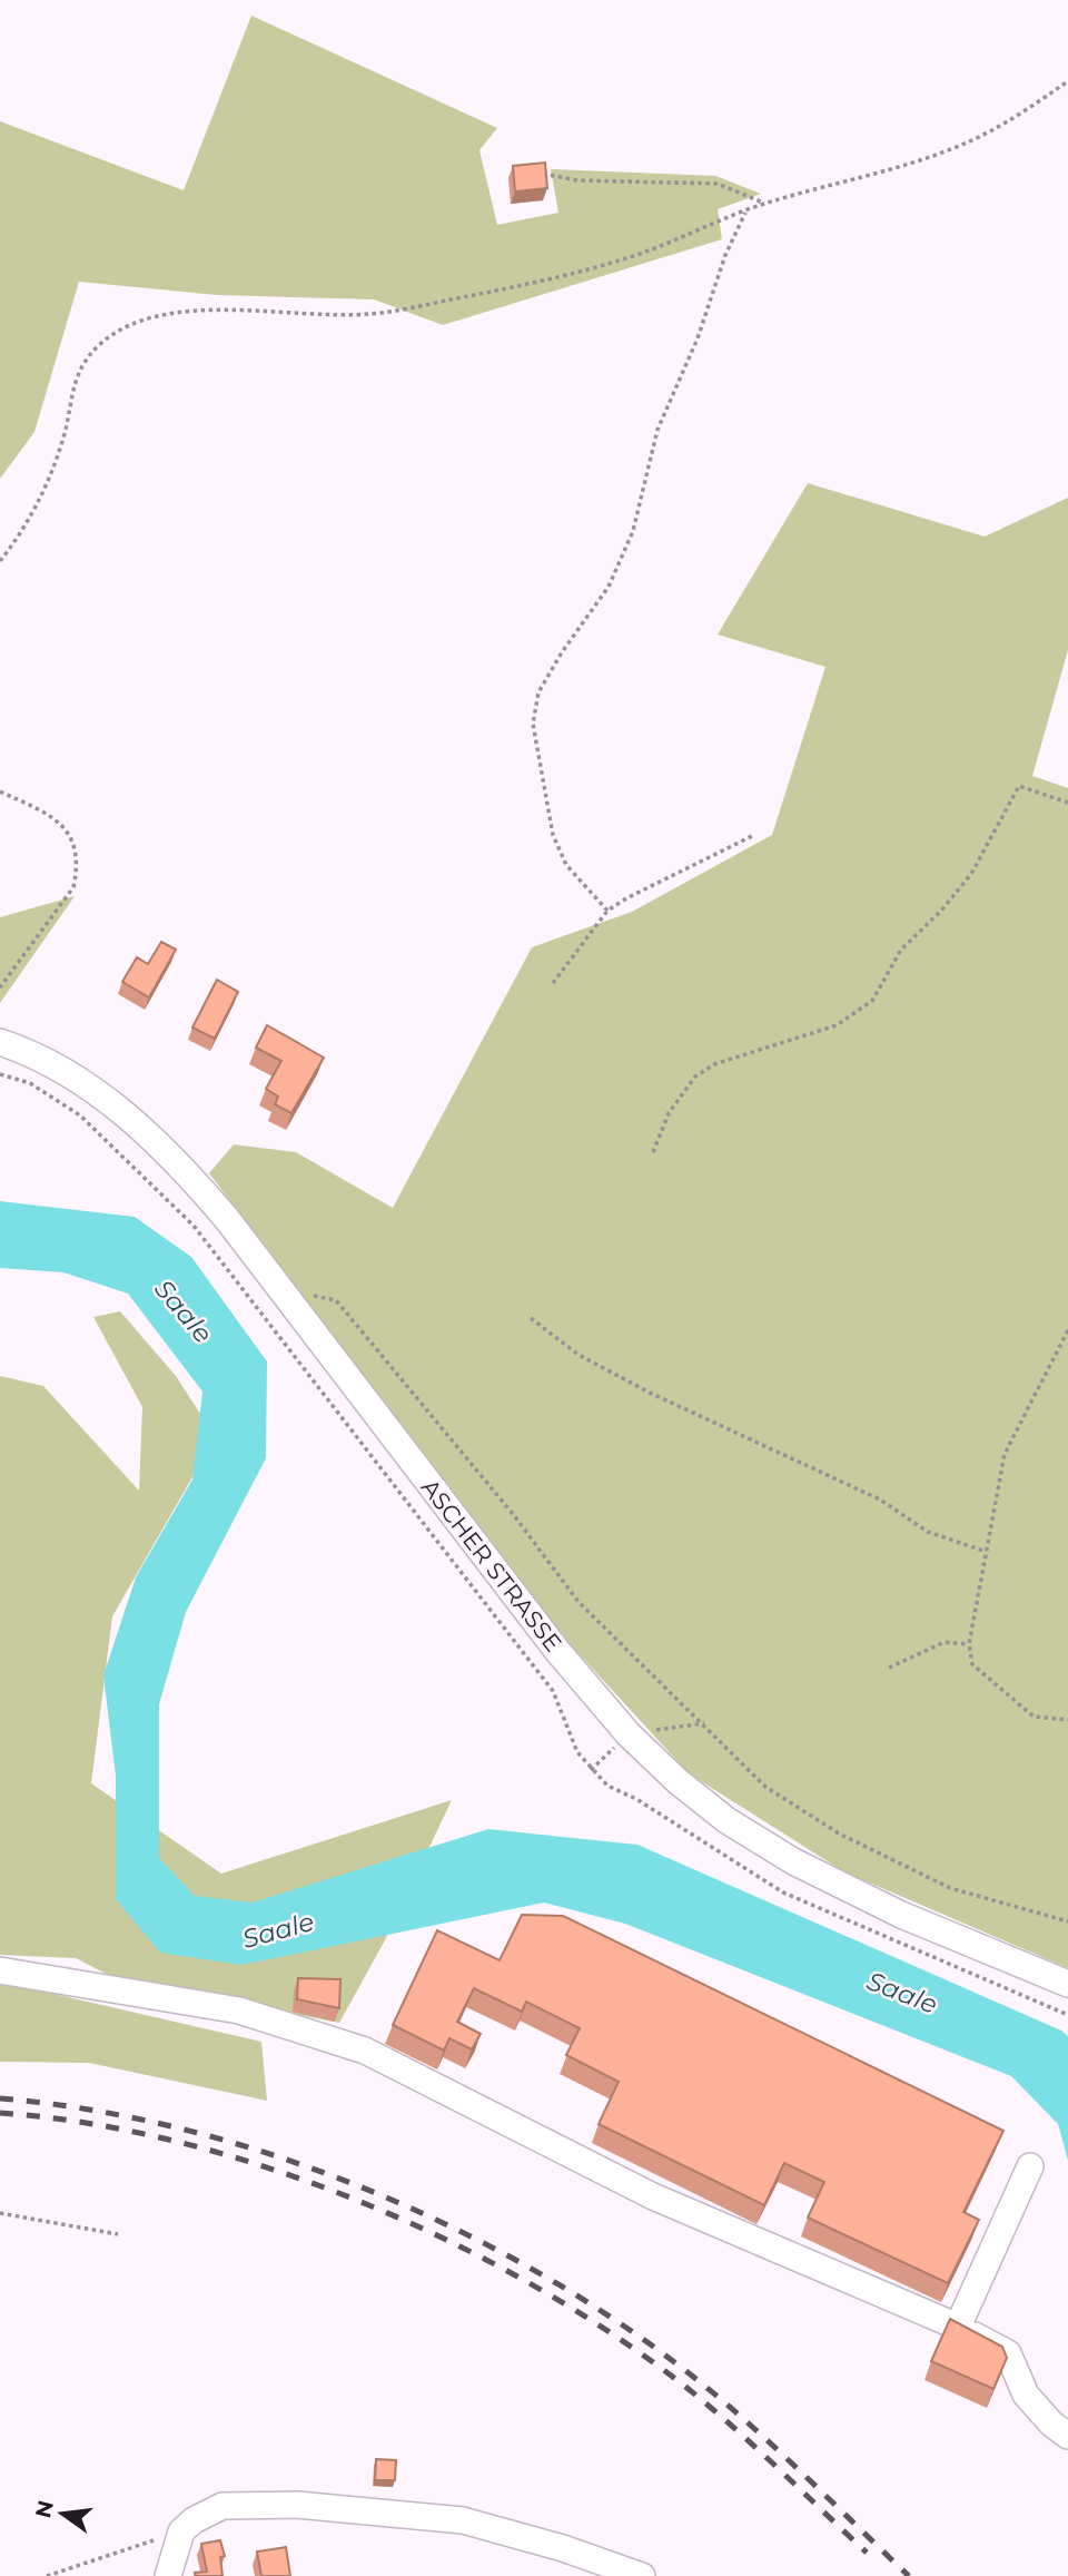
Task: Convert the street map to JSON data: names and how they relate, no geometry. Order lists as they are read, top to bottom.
{
  "streets": {
    "street": ["ASCHER STRASSE"]
  },
  "water": ["Saale"],
  "north": "left"
}
